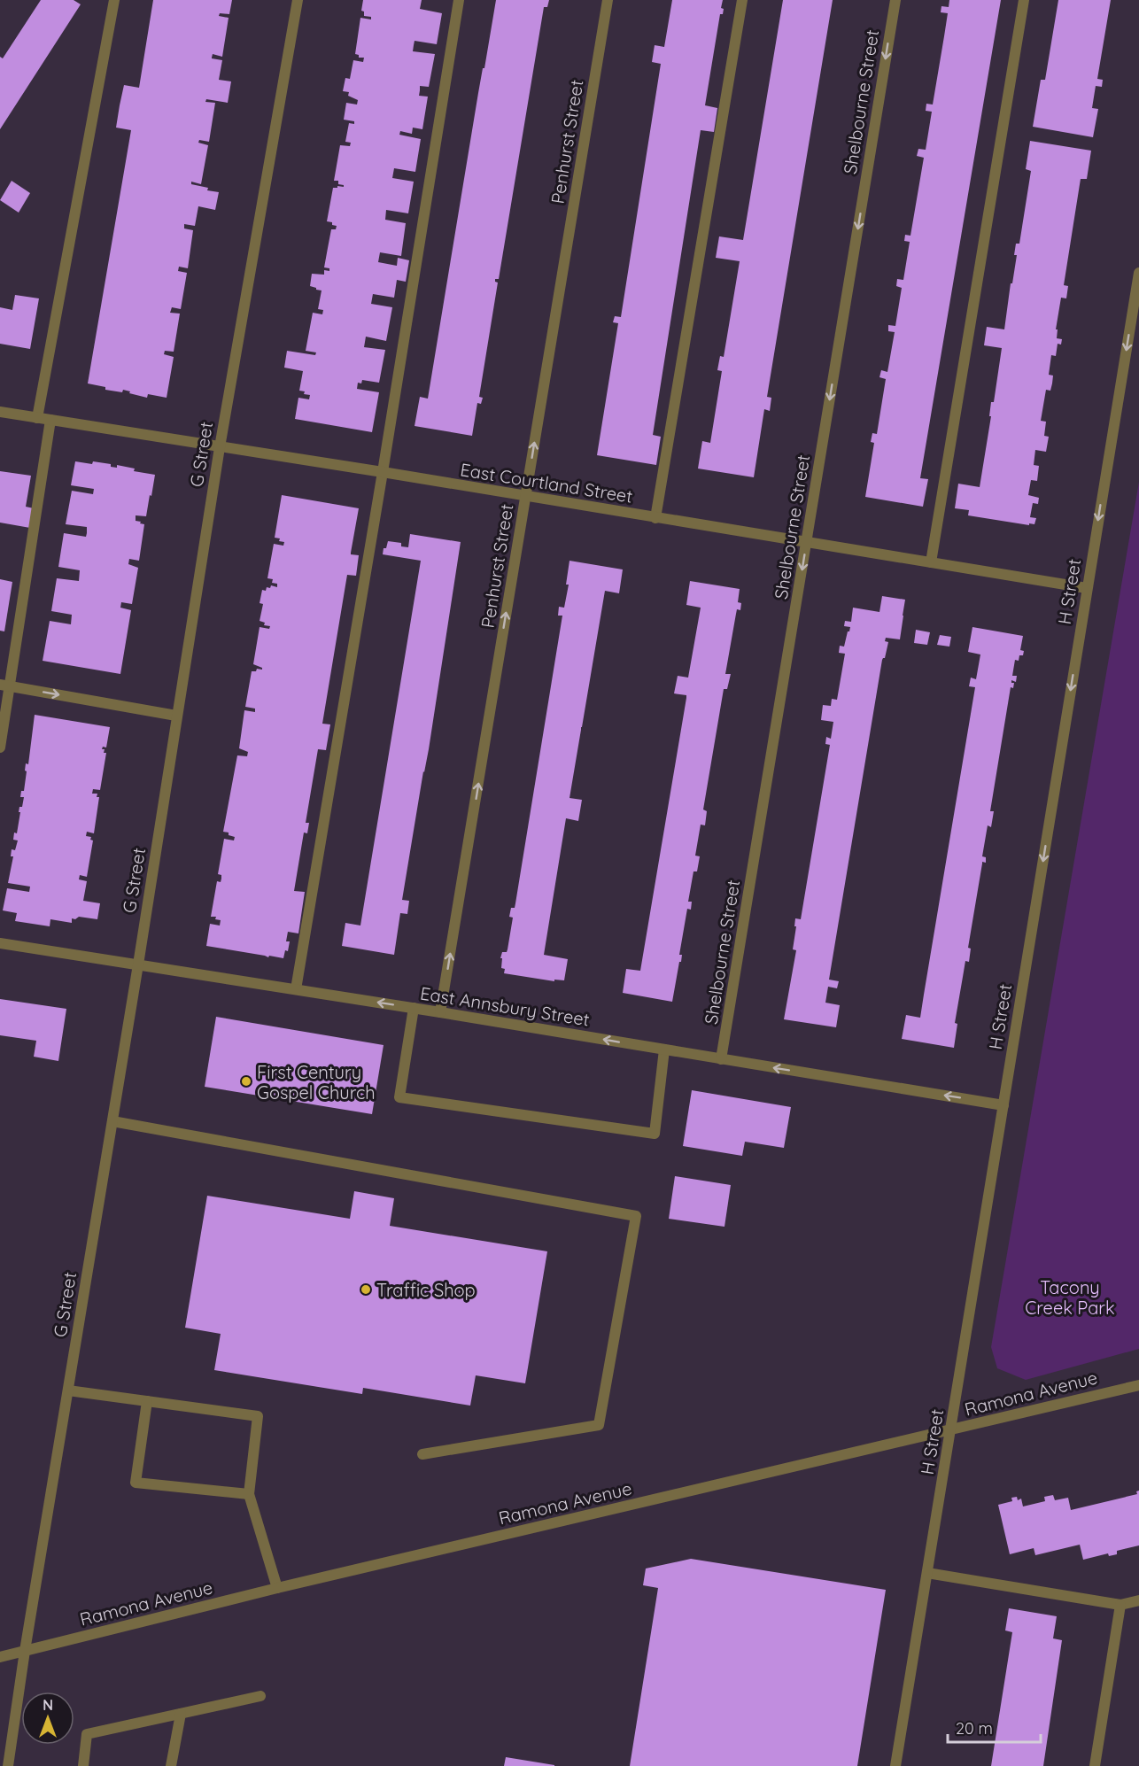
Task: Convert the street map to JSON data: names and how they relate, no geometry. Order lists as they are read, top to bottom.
{
  "streets": {
    "street": [
      "Shelbourne Street",
      "Penhurst Street",
      "G Street",
      "East Courtland Street",
      "H Street",
      "East Annsbury Street",
      "Ramona Avenue"
    ]
  },
  "crossings": [
    ["Shelbourne Street", "East Courtland Street"],
    ["Shelbourne Street", "East Annsbury Street"],
    ["Penhurst Street", "East Courtland Street"],
    ["Penhurst Street", "East Annsbury Street"],
    ["G Street", "East Courtland Street"],
    ["G Street", "East Annsbury Street"],
    ["G Street", "Ramona Avenue"],
    ["East Courtland Street", "H Street"],
    ["H Street", "East Annsbury Street"],
    ["H Street", "Ramona Avenue"]
  ],
  "one_way": [
    "Shelbourne Street",
    "Penhurst Street",
    "H Street",
    "East Annsbury Street"
  ],
  "parks": ["Tacony Creek Park"],
  "places": ["First Century Gospel Church", "Traffic Shop"],
  "scale_bar": "20 m",
  "north": "top"
}
